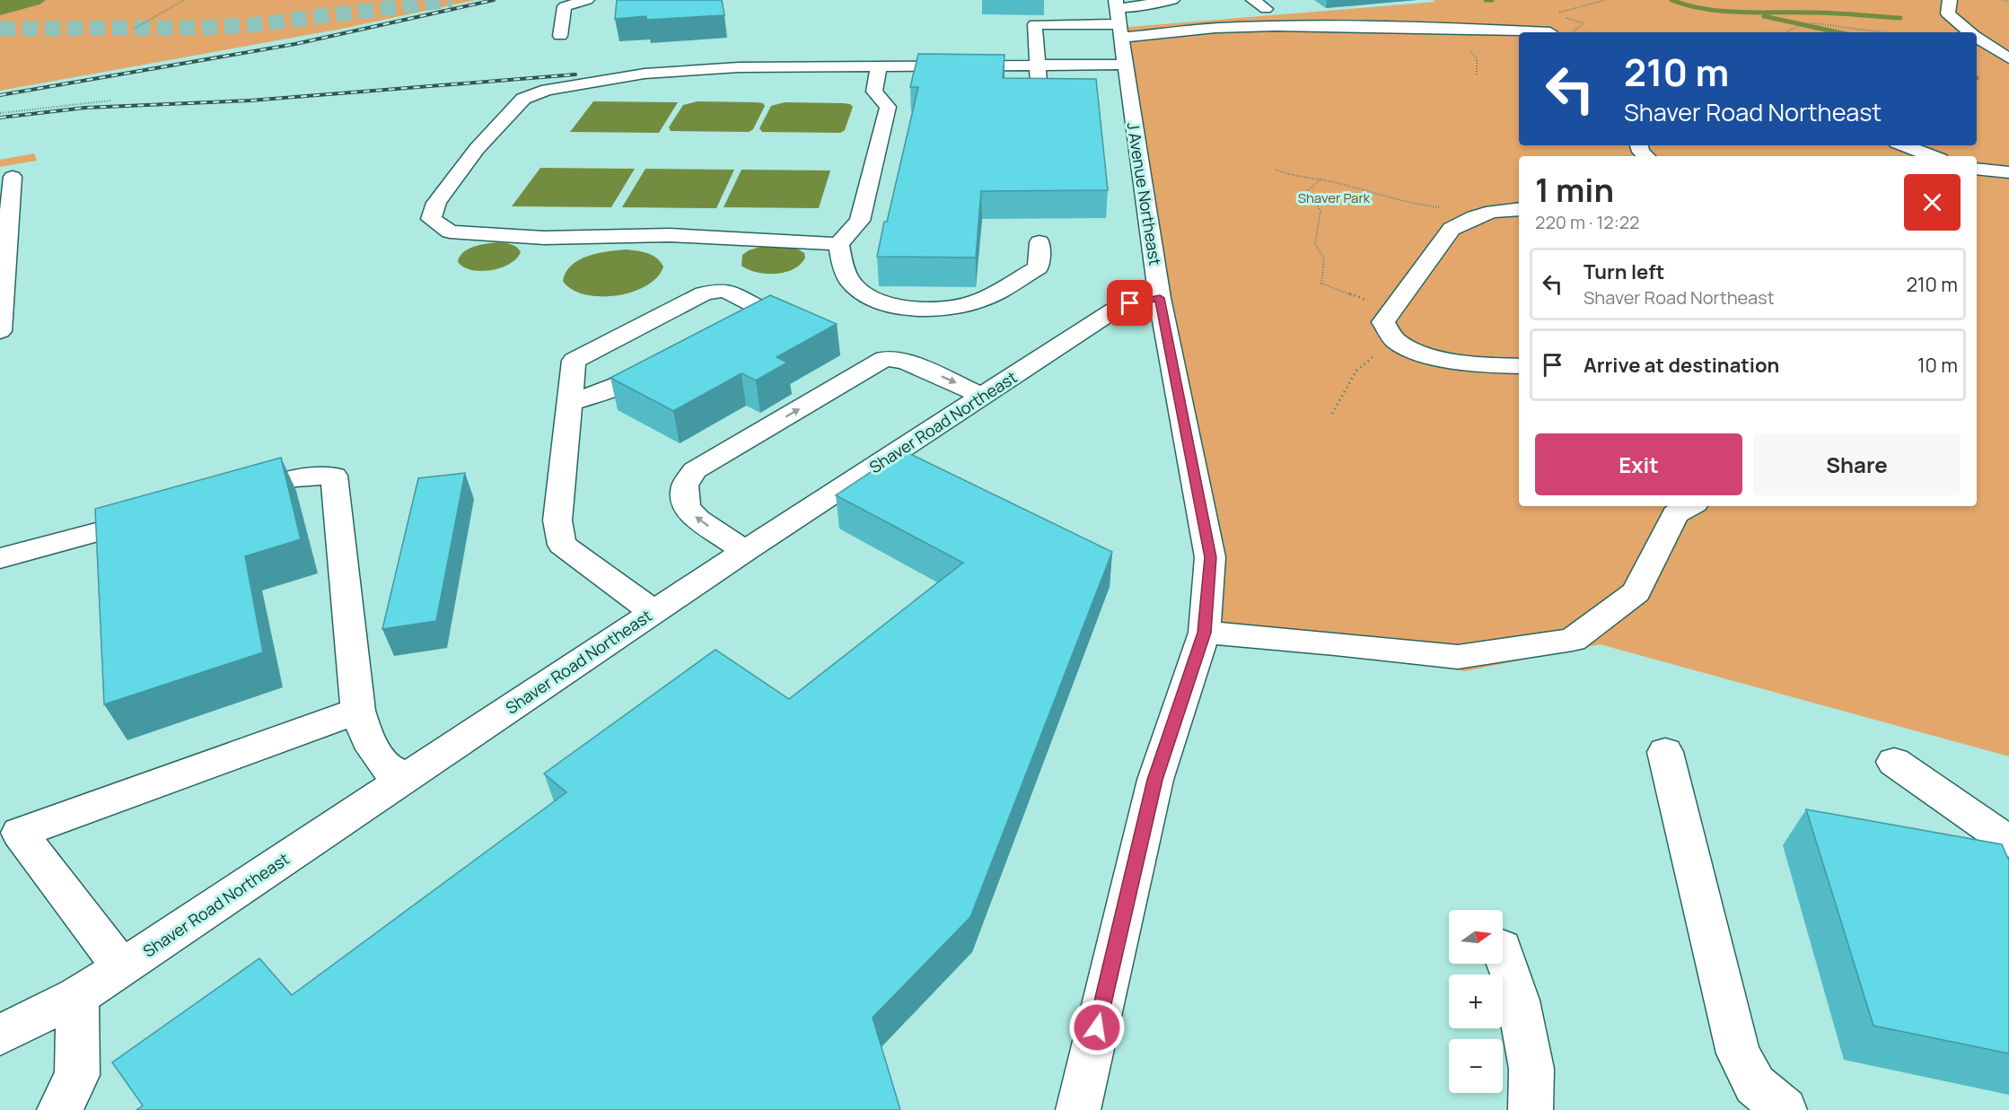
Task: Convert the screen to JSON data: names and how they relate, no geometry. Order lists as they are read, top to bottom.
{
  "streets": {
    "street": ["J Avenue Northeast", "Shaver Road Northeast"]
  },
  "crossings": [
    ["J Avenue Northeast", "Shaver Road Northeast"]
  ],
  "parks": ["Shaver Park"],
  "north": "right",
  "page": {
    "turn": ["210 m", "Shaver Road Northeast"],
    "heading": ["1 min", "220 m · 12:22"],
    "list": [
      {
        "name": "Turn left",
        "note": "Shaver Road Northeast",
        "value": "210 m"
      },
      {
        "name": "Arrive at destination",
        "value": "10 m"
      }
    ],
    "buttons": ["Exit", "Share"],
    "map_buttons": ["+", "−"]
  }
}
